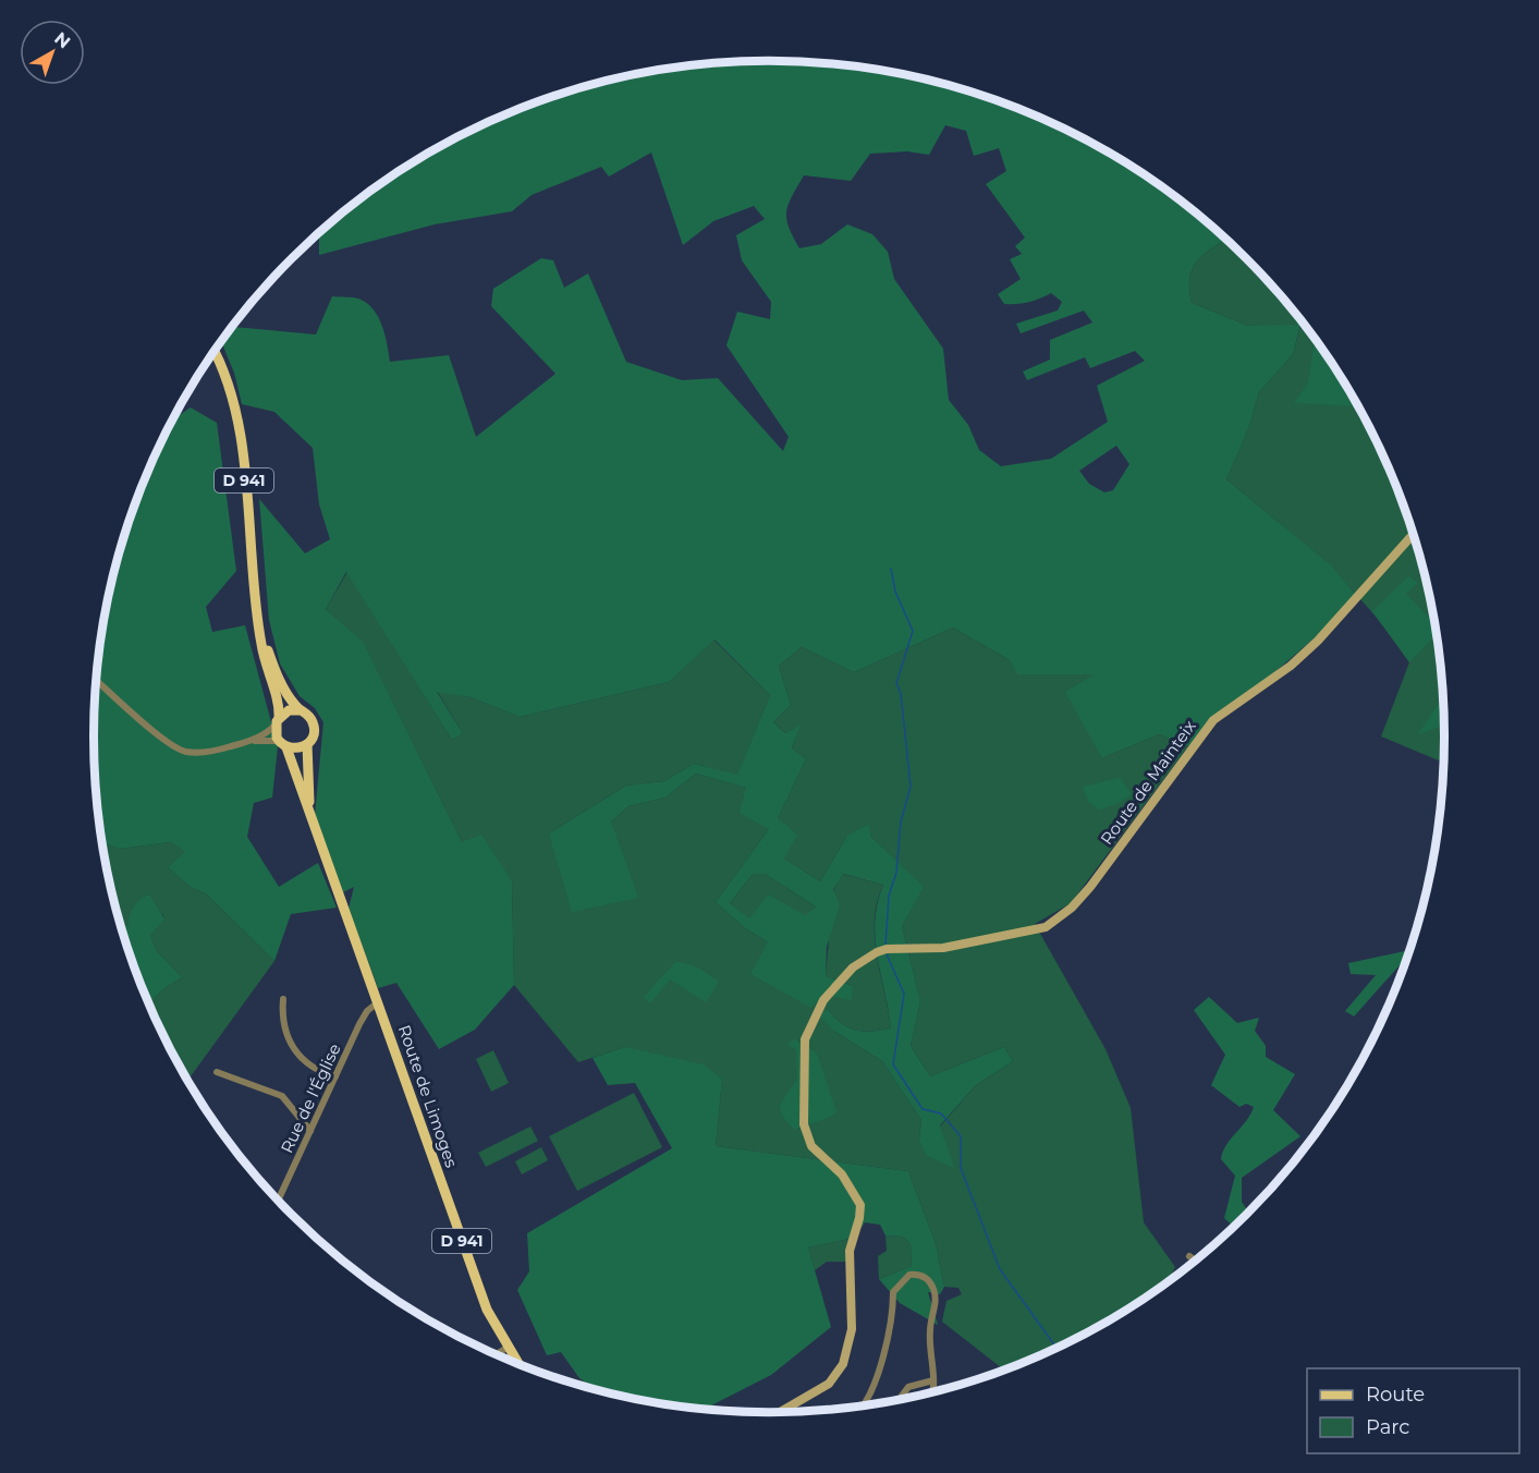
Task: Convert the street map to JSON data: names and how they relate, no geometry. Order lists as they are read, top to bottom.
{
  "streets": {
    "main road": ["D 941", "Route de Mainteix", "Route de Limoges"],
    "street": ["Rue de l'Église"]
  },
  "crossings": [
    ["D 941", "Route de Limoges"],
    ["Route de Limoges", "Rue de l'Église"]
  ],
  "legend": ["Route", "Parc"],
  "north": "top right"
}
